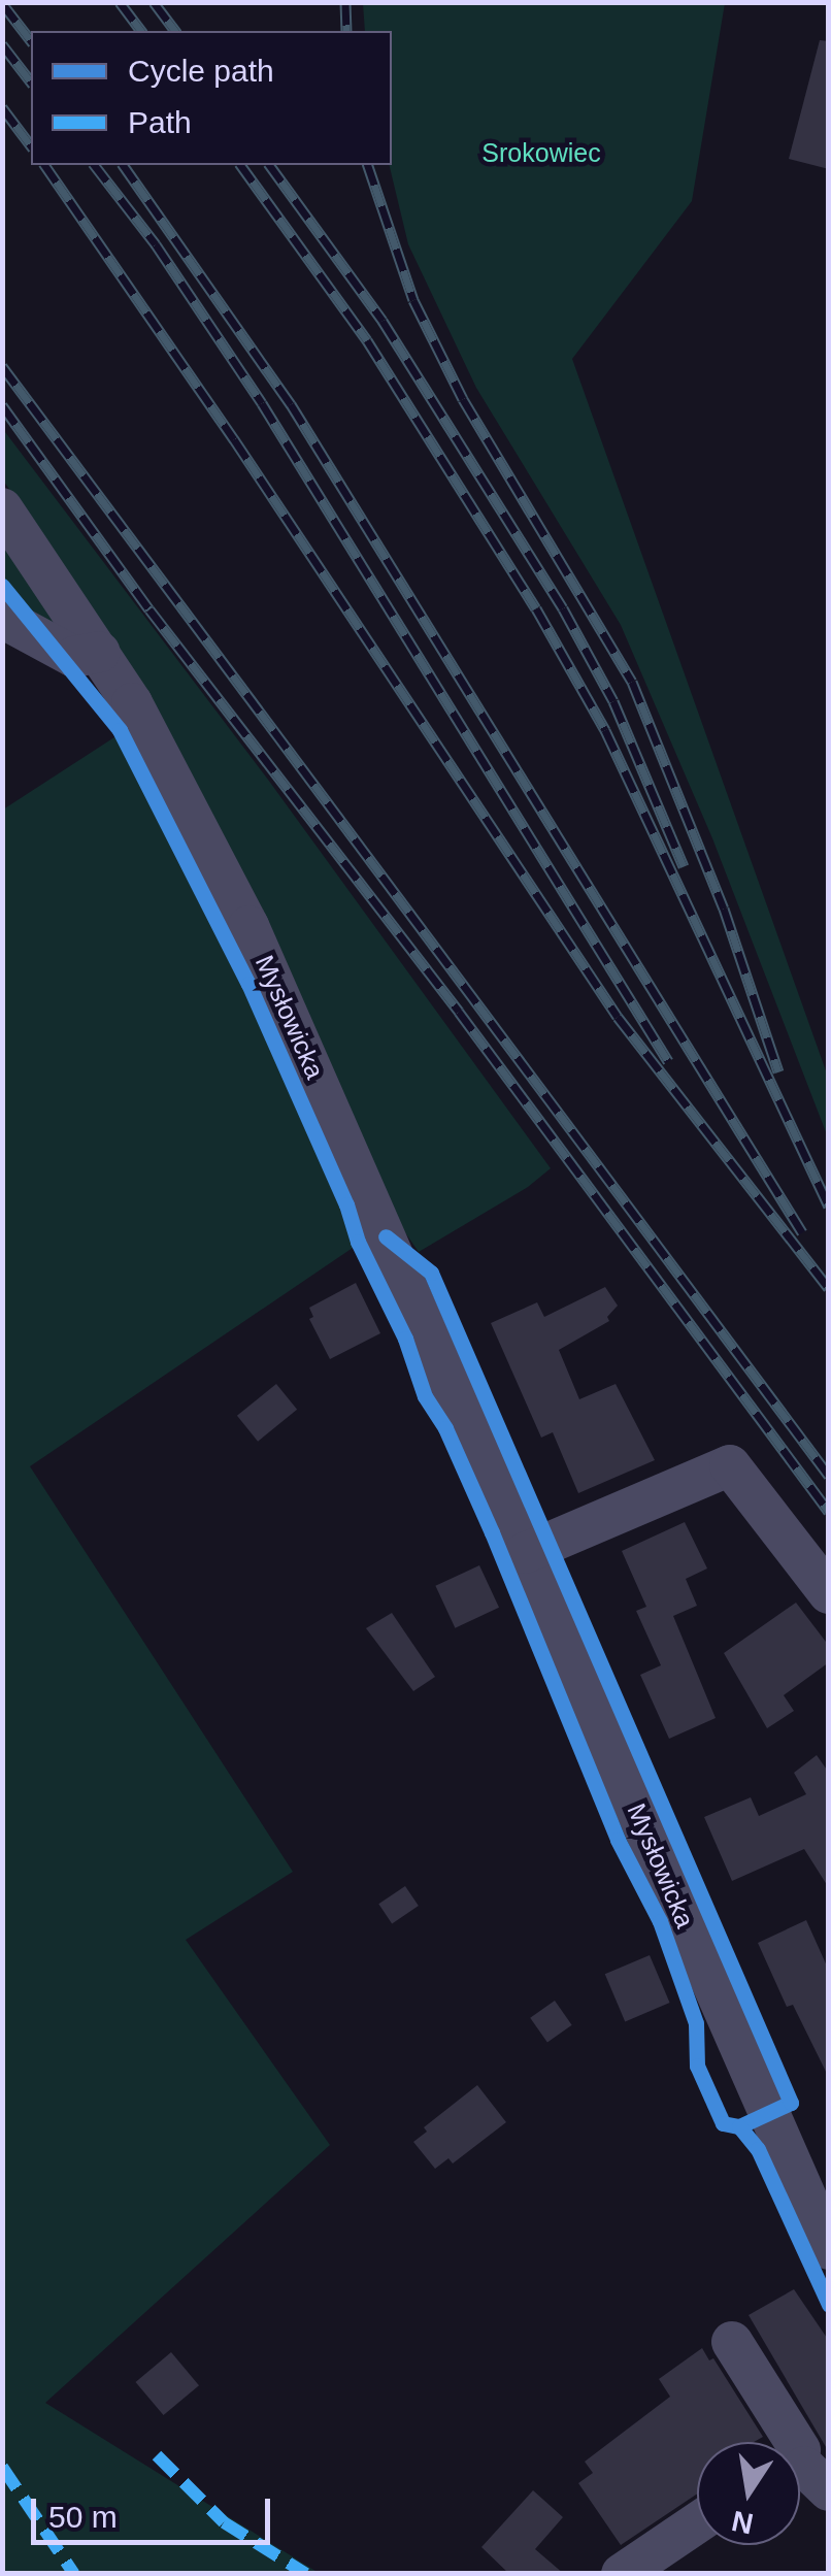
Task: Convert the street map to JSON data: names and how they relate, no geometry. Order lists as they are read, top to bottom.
{
  "streets": {
    "street": ["Mysłowicka"]
  },
  "parks": ["Srokowiec"],
  "legend": ["Cycle path", "Path"],
  "scale_bar": "50 m",
  "north": "bottom"
}
